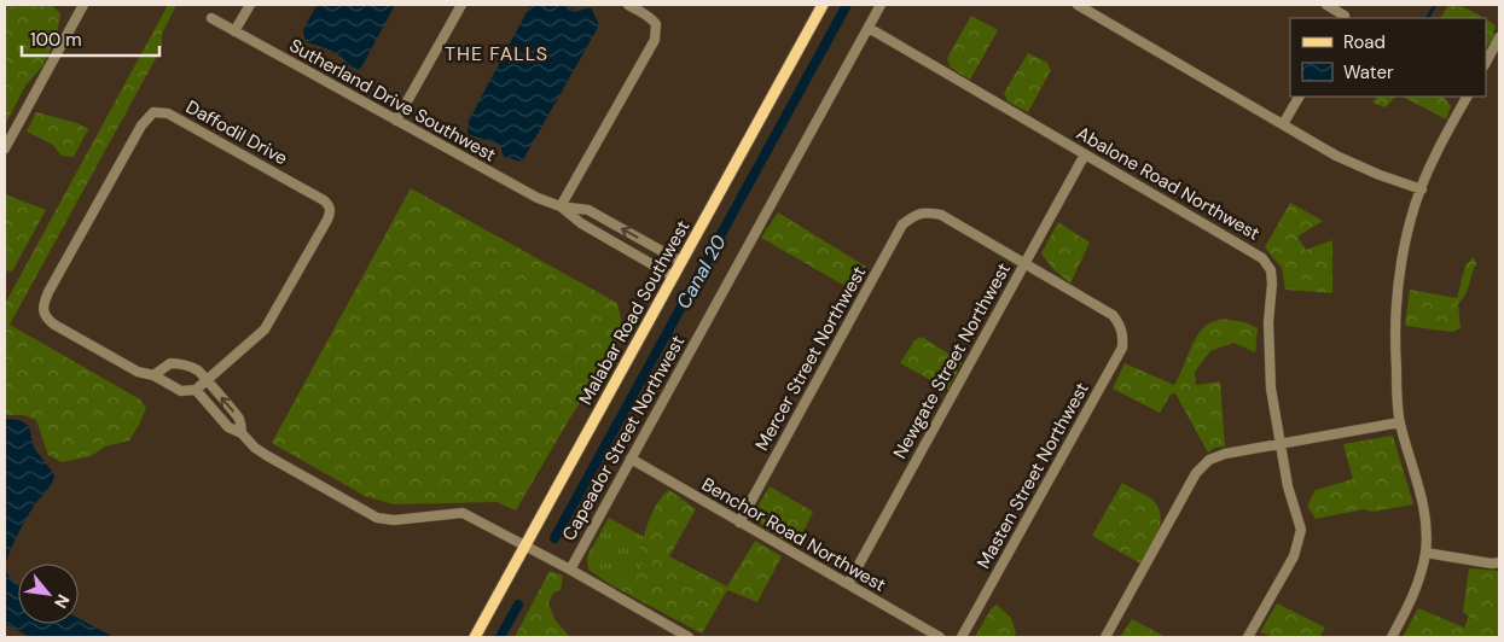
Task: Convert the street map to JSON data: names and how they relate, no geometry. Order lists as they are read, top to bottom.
{
  "streets": {
    "main road": ["Malabar Road Southwest"],
    "street": [
      "Sutherland Drive Southwest",
      "Daffodil Drive",
      "Abalone Road Northwest",
      "Mercer Street Northwest",
      "Newgate Street Northwest",
      "Capeador Street Northwest",
      "Masten Street Northwest",
      "Benchor Road Northwest"
    ]
  },
  "crossings": [
    ["Sutherland Drive Southwest", "Malabar Road Southwest"],
    ["Abalone Road Northwest", "Newgate Street Northwest"],
    ["Abalone Road Northwest", "Capeador Street Northwest"],
    ["Mercer Street Northwest", "Newgate Street Northwest"],
    ["Mercer Street Northwest", "Masten Street Northwest"],
    ["Mercer Street Northwest", "Benchor Road Northwest"],
    ["Newgate Street Northwest", "Masten Street Northwest"],
    ["Newgate Street Northwest", "Benchor Road Northwest"],
    ["Capeador Street Northwest", "Benchor Road Northwest"]
  ],
  "districts": ["THE FALLS"],
  "water": ["Canal 20"],
  "legend": ["Road", "Water"],
  "scale_bar": "100 m",
  "north": "bottom right"
}
